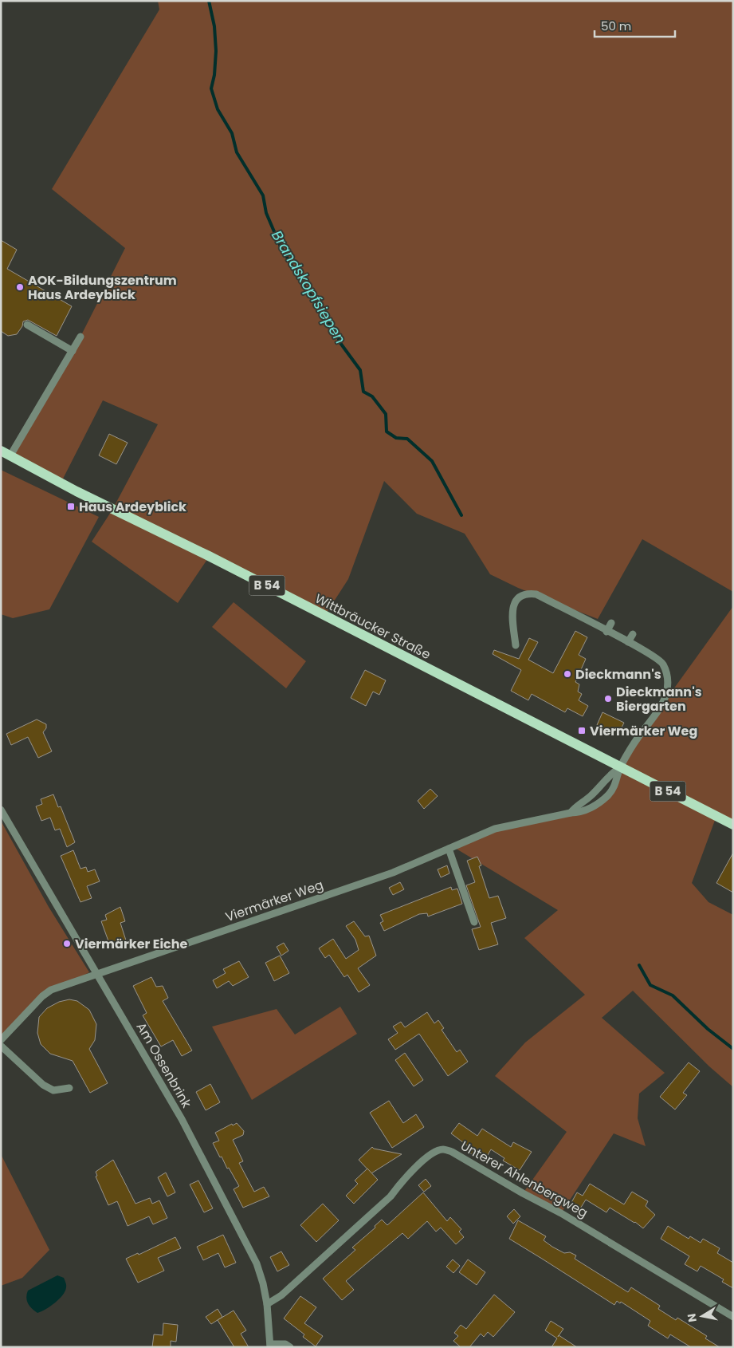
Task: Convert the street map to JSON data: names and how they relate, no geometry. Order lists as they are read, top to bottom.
{
  "streets": {
    "main road": ["B 54", "Wittbräucker Straße"],
    "street": ["Viermärker Weg", "Am Ossenbrink", "Unterer Ahlenbergweg"]
  },
  "crossings": [
    ["Wittbräucker Straße", "Viermärker Weg"],
    ["Viermärker Weg", "Am Ossenbrink"],
    ["Am Ossenbrink", "Unterer Ahlenbergweg"]
  ],
  "water": ["Brandskopfsiepen"],
  "places": {
    "other": [
      "AOK-Bildungszentrum Haus Ardeyblick",
      "Dieckmann's",
      "Dieckmann's Biergarten",
      "Viermärker Eiche"
    ],
    "transit": ["Haus Ardeyblick", "Viermärker Weg"]
  },
  "scale_bar": "50 m",
  "north": "left"
}
